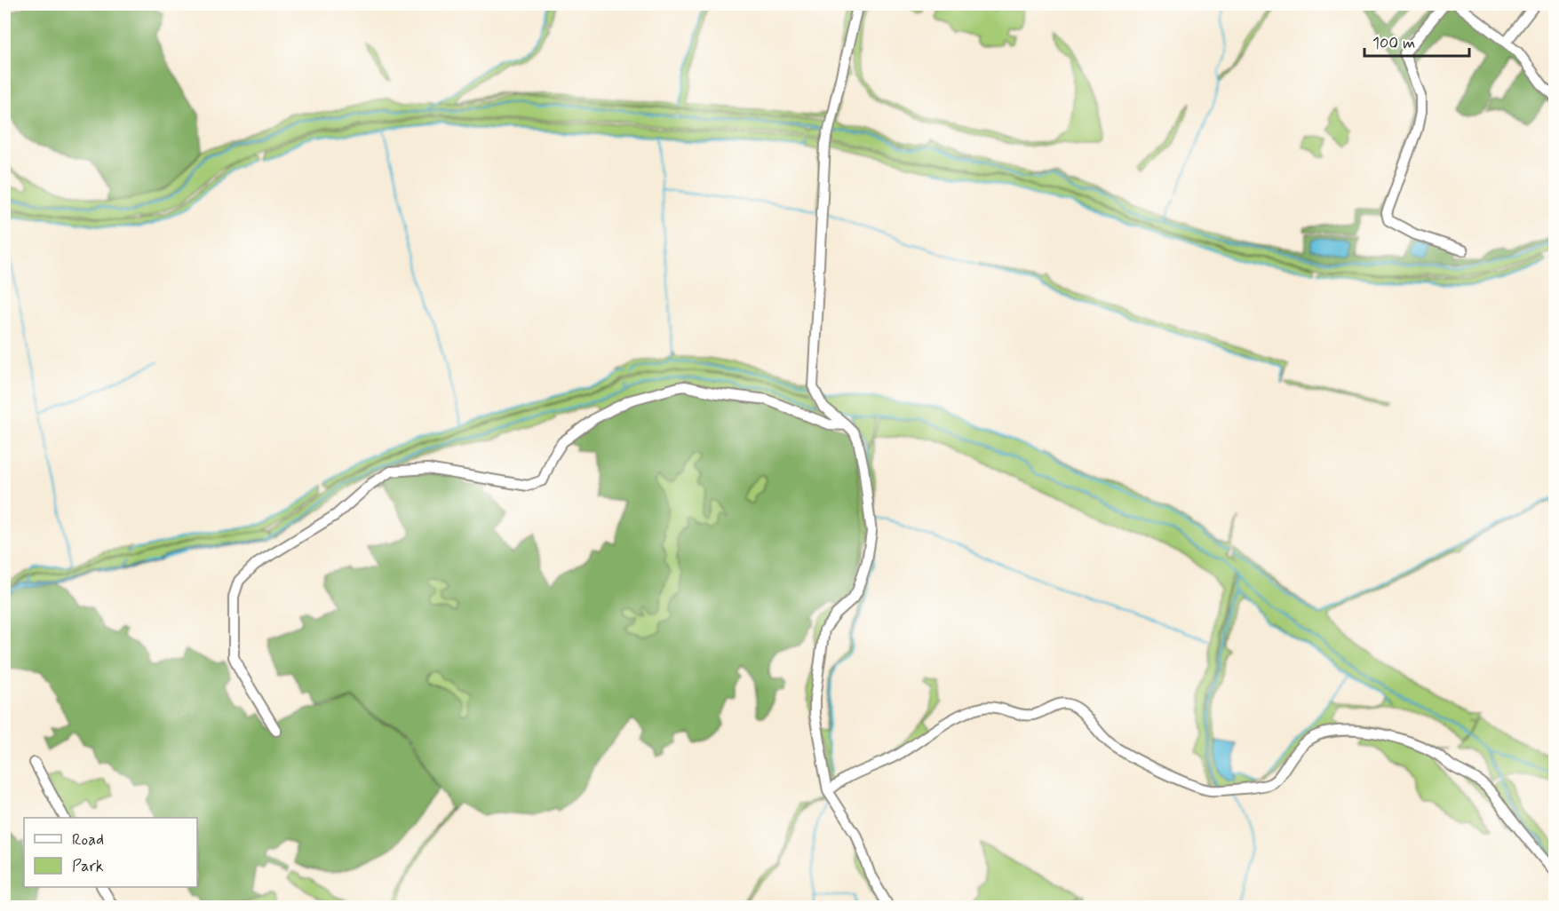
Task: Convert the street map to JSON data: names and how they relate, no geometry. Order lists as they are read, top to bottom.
{
  "legend": ["Road", "Park"],
  "scale_bar": "100 m"
}
